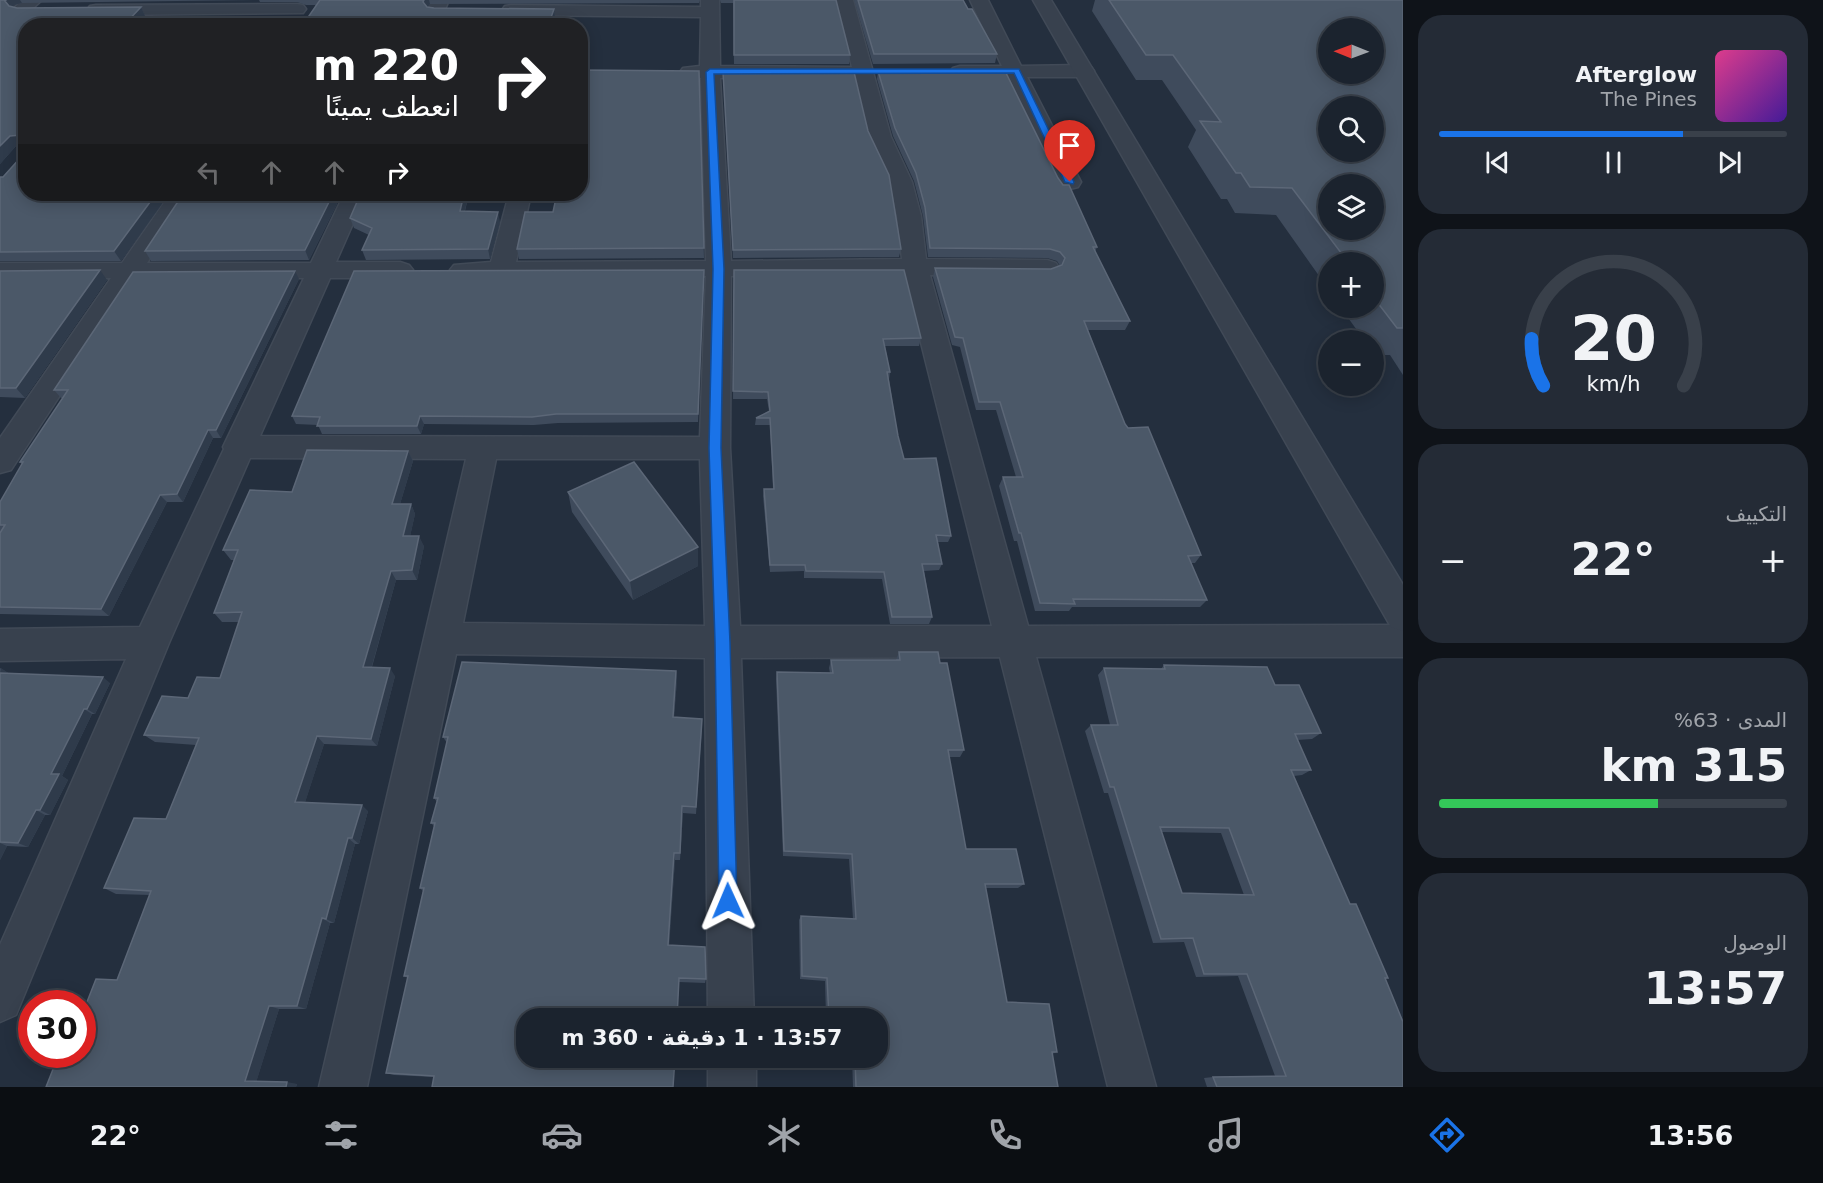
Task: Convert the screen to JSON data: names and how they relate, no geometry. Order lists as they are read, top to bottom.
{
  "north": "left",
  "page": {
    "map_buttons": ["+", "−"],
    "turn": ["220 m", "انعطف يمينًا"],
    "song": ["Afterglow", "The Pines"],
    "tile": [
      "التكييف",
      ["المدى · 63%", "315 km"],
      ["الوصول", "13:57"]
    ],
    "heat": ["−", "22°", "+"],
    "limit": "30",
    "trip": "13:57 · 1 دقيقة · 360 m",
    "tabs": ["13:56", "22°"],
    "gauge": ["20", "km/h"]
  }
}
